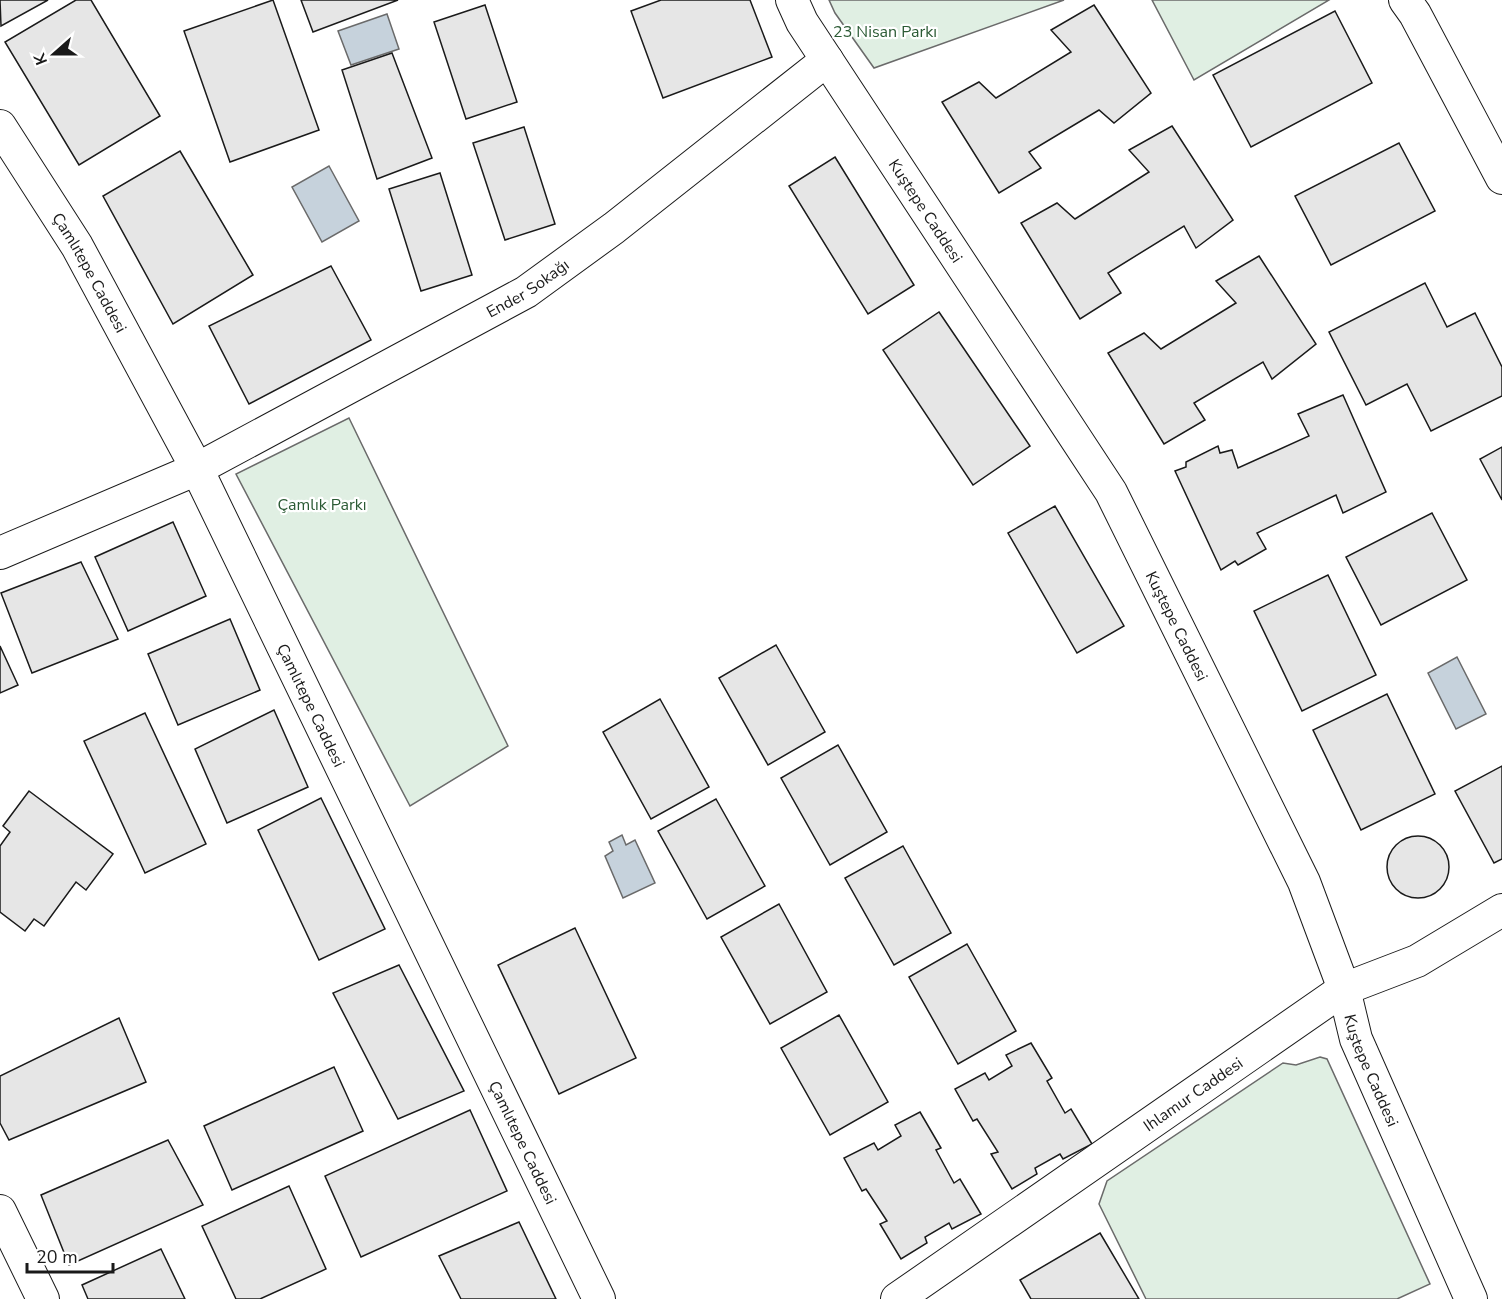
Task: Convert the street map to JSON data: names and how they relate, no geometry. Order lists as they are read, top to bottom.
{
  "streets": {
    "street": [
      "Kuştepe Caddesi",
      "Çamlıtepe Caddesi",
      "Ender Sokağı",
      "Ihlamur Caddesi"
    ]
  },
  "crossings": [
    ["Kuştepe Caddesi", "Ender Sokağı"],
    ["Kuştepe Caddesi", "Ihlamur Caddesi"],
    ["Çamlıtepe Caddesi", "Ender Sokağı"]
  ],
  "parks": ["23 Nisan Parkı", "Çamlık Parkı"],
  "scale_bar": "20 m",
  "north": "left"
}
